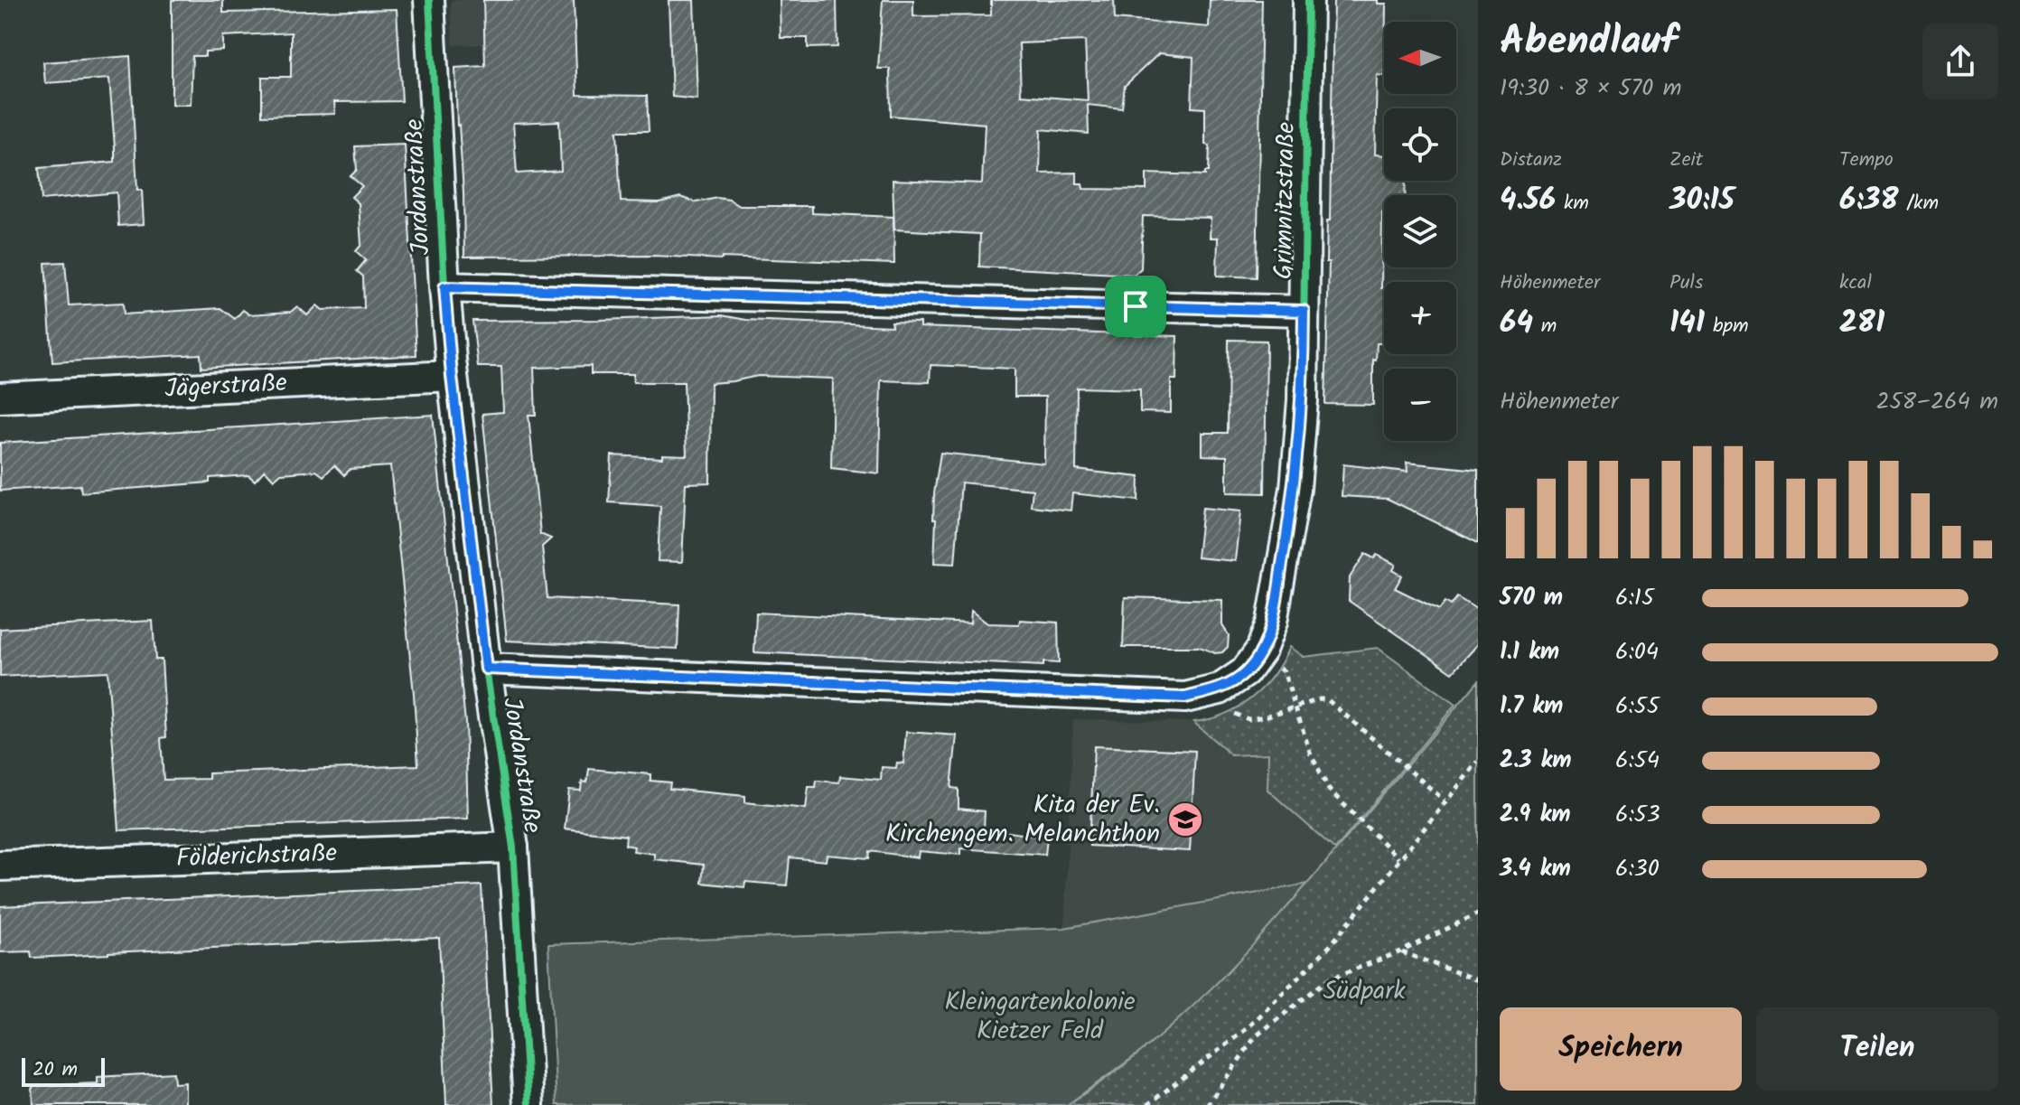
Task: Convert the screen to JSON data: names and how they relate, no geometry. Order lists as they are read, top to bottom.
{
  "streets": {
    "street": [
      "Jordanstraße",
      "Grimnitzstraße",
      "Jägerstraße",
      "Földerichstraße"
    ]
  },
  "crossings": [
    ["Jordanstraße", "Grimnitzstraße"],
    ["Jordanstraße", "Jägerstraße"],
    ["Jordanstraße", "Földerichstraße"]
  ],
  "parks": ["Südpark", "Kleingartenkolonie Kietzer Feld"],
  "places": {
    "school or university": ["Kita der Ev. Kirchengem. Melanchthon"]
  },
  "scale_bar": "20 m",
  "north": "left",
  "page": {
    "heading": ["Abendlauf", "19:30 · 8 × 570 m"],
    "map_buttons": ["+", "−"],
    "stats": [
      ["Distanz", "4.56 km"],
      ["Zeit", "30:15"],
      ["Tempo", "6:38 /km"],
      ["Höhenmeter", "64 m"],
      ["Puls", "141 bpm"],
      ["kcal", "281"]
    ],
    "chart": ["Höhenmeter", "258–264 m"],
    "list": [
      {
        "name": "570 m",
        "note": "6:15"
      },
      {
        "name": "1.1 km",
        "note": "6:04"
      },
      {
        "name": "1.7 km",
        "note": "6:55"
      },
      {
        "name": "2.3 km",
        "note": "6:54"
      },
      {
        "name": "2.9 km",
        "note": "6:53"
      },
      {
        "name": "3.4 km",
        "note": "6:30"
      }
    ],
    "buttons": ["Speichern", "Teilen"],
    "scale": "20 m"
  }
}
